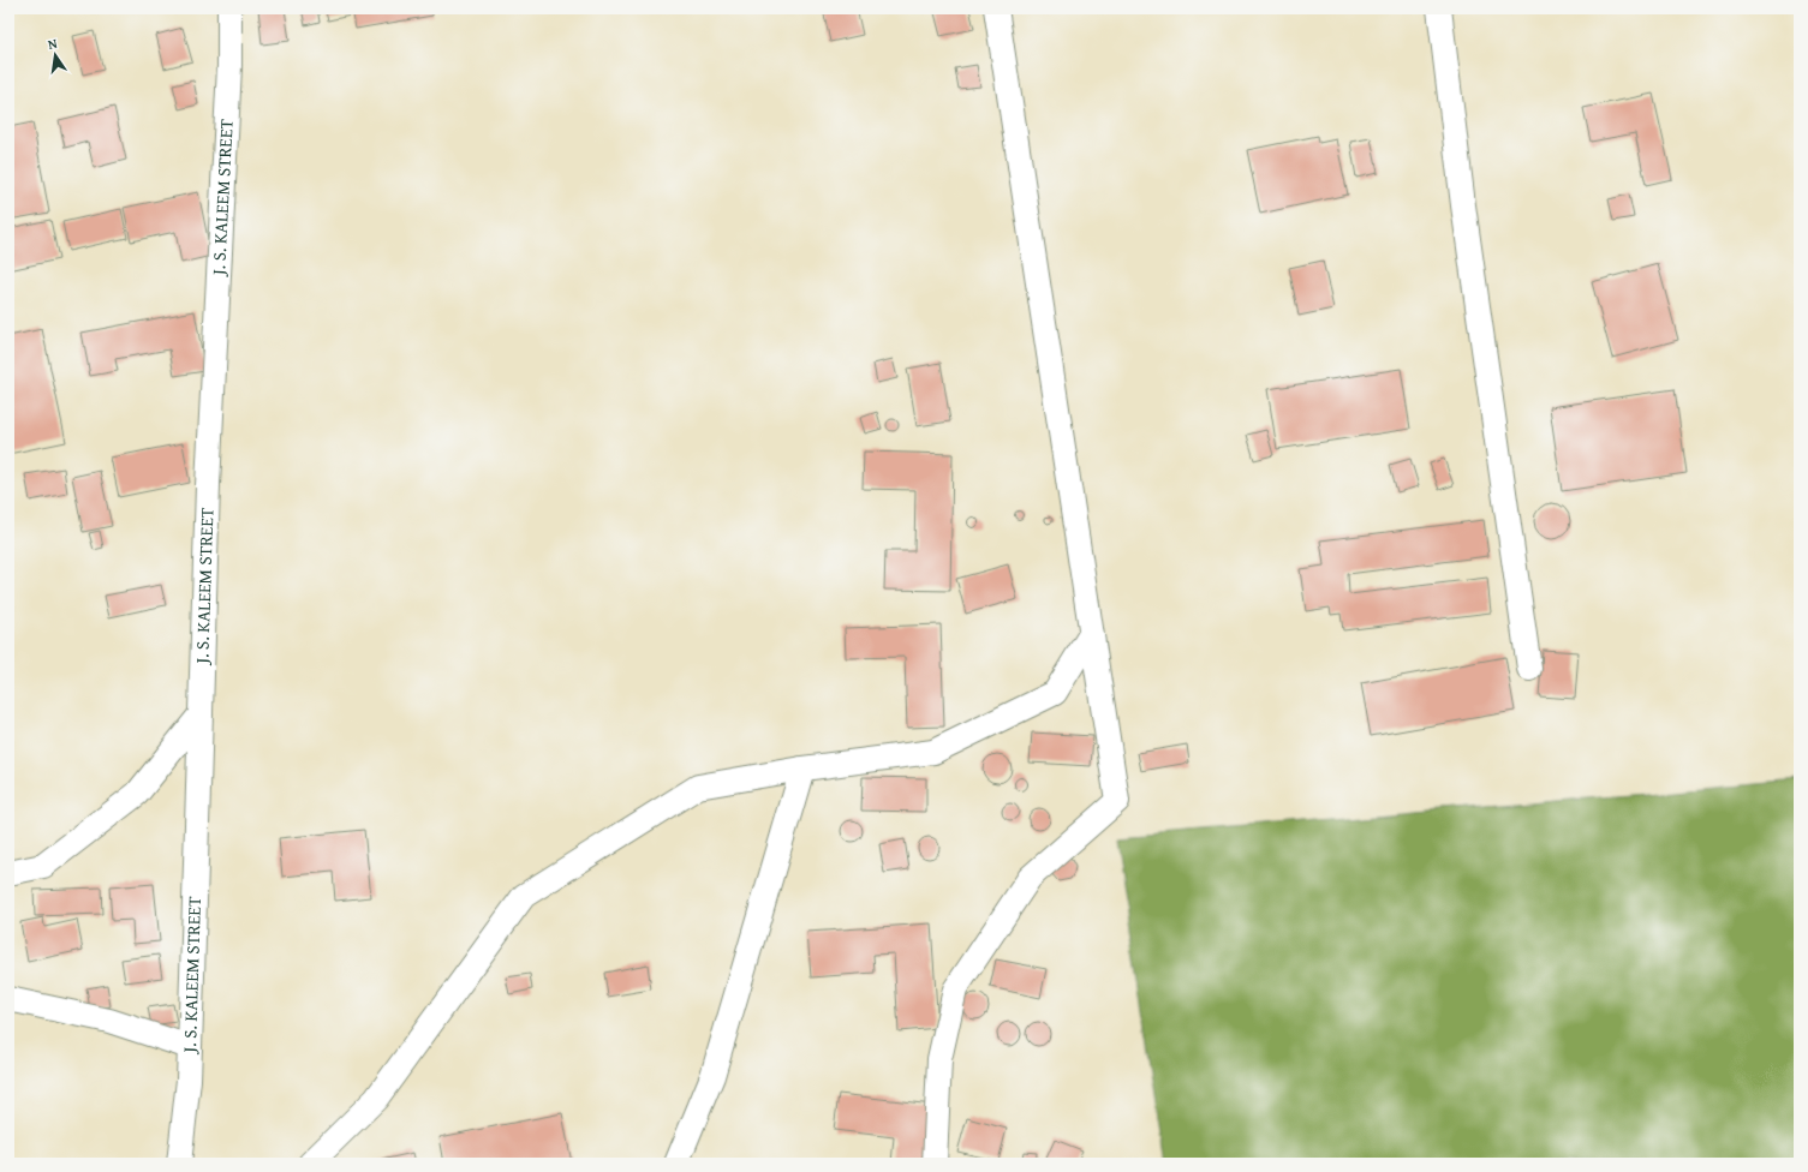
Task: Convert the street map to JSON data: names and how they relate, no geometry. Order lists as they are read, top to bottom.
{
  "streets": {
    "street": ["J. S. KALEEM STREET"]
  },
  "north": "top"
}
